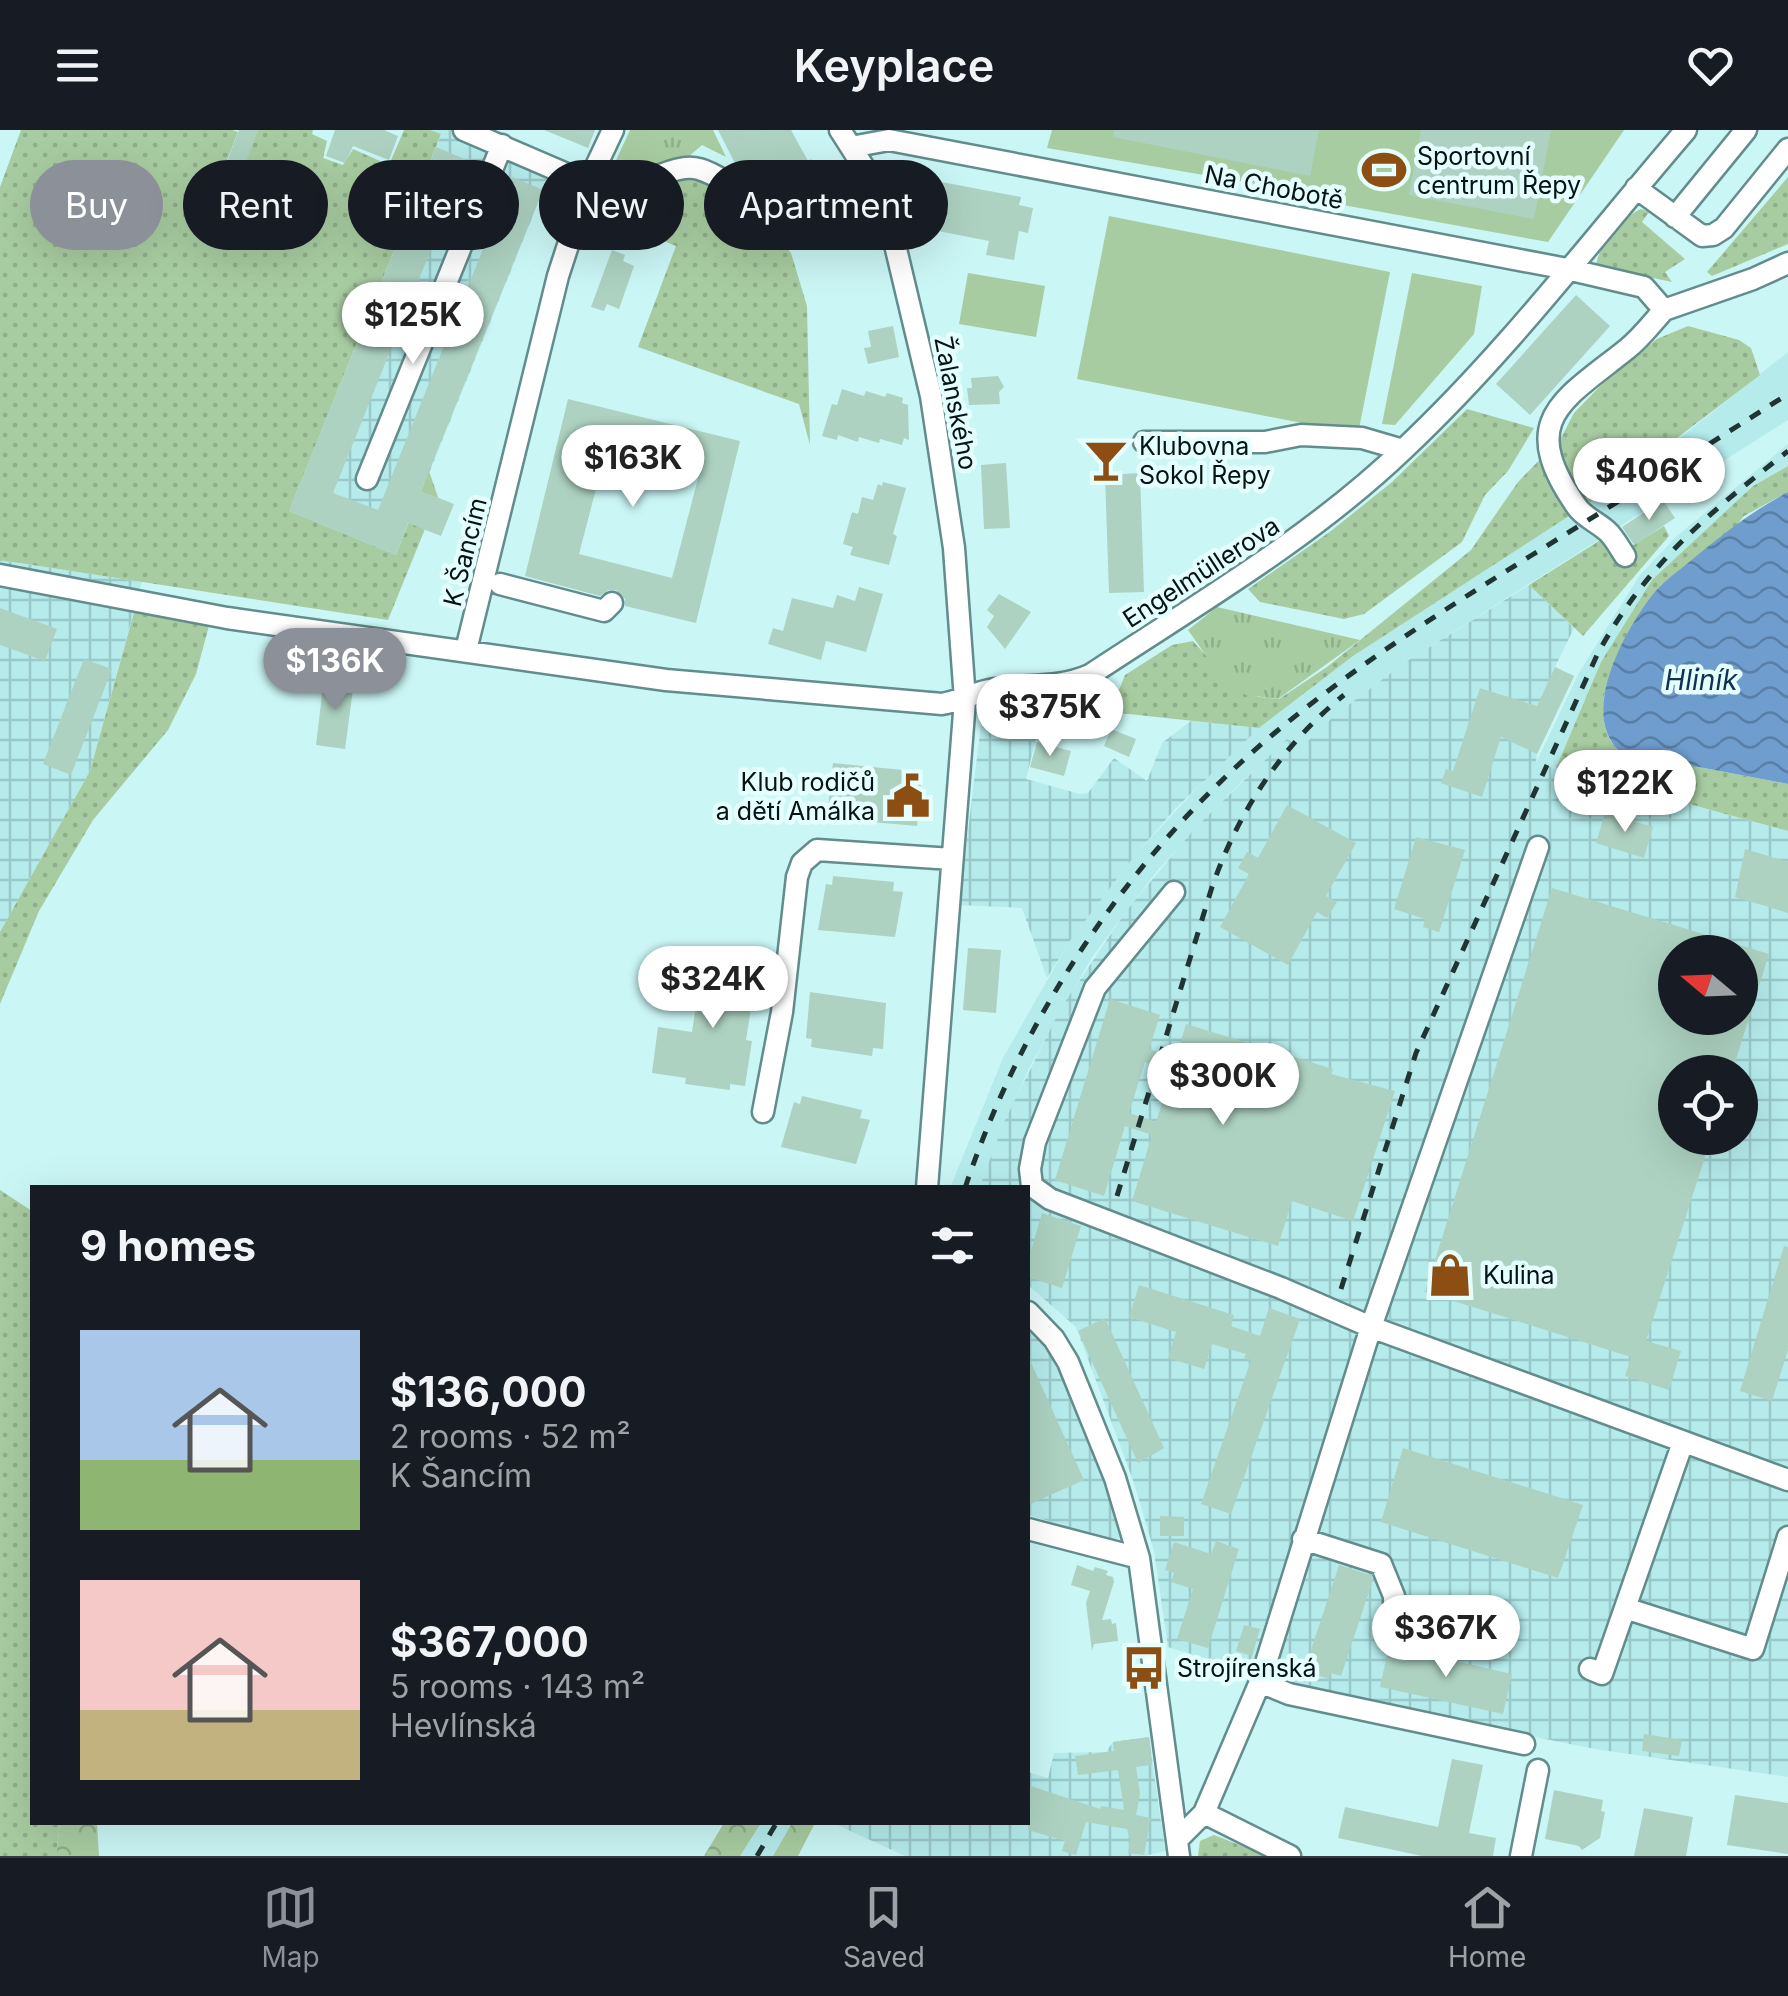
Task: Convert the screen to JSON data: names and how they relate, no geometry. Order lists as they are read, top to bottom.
{
  "streets": {
    "street": [
      "Na Chobotě",
      "Žalanského",
      "K Šancím",
      "Engelmüllerova"
    ]
  },
  "crossings": [
    ["Na Chobotě", "Žalanského"],
    ["Na Chobotě", "Engelmüllerova"],
    ["Žalanského", "Engelmüllerova"],
    ["K Šancím", "Engelmüllerova"]
  ],
  "water": ["Hliník"],
  "places": {
    "sports": ["Sportovní centrum Řepy"],
    "bar": ["Klubovna Sokol Řepy"],
    "public building": ["Klub rodičů a dětí Amálka"],
    "shop": ["Kulina"],
    "bus stop": ["Strojírenská"]
  },
  "north": "left",
  "page": {
    "header": "Keyplace",
    "chip": [
      "Buy",
      "Rent",
      "Filters",
      "New",
      "Apartment"
    ],
    "price": [
      "$125K",
      "$163K",
      "$406K",
      "$136K",
      "$375K",
      "$122K",
      "$324K",
      "$300K",
      "$367K"
    ],
    "heading": "9 homes",
    "list": [
      {
        "name": "$136,000",
        "note": "2 rooms · 52 m² · K Šancím"
      },
      {
        "name": "$367,000",
        "note": "5 rooms · 143 m² · Hevlínská"
      }
    ],
    "tabs": ["Map", "Saved", "Home"]
  }
}
